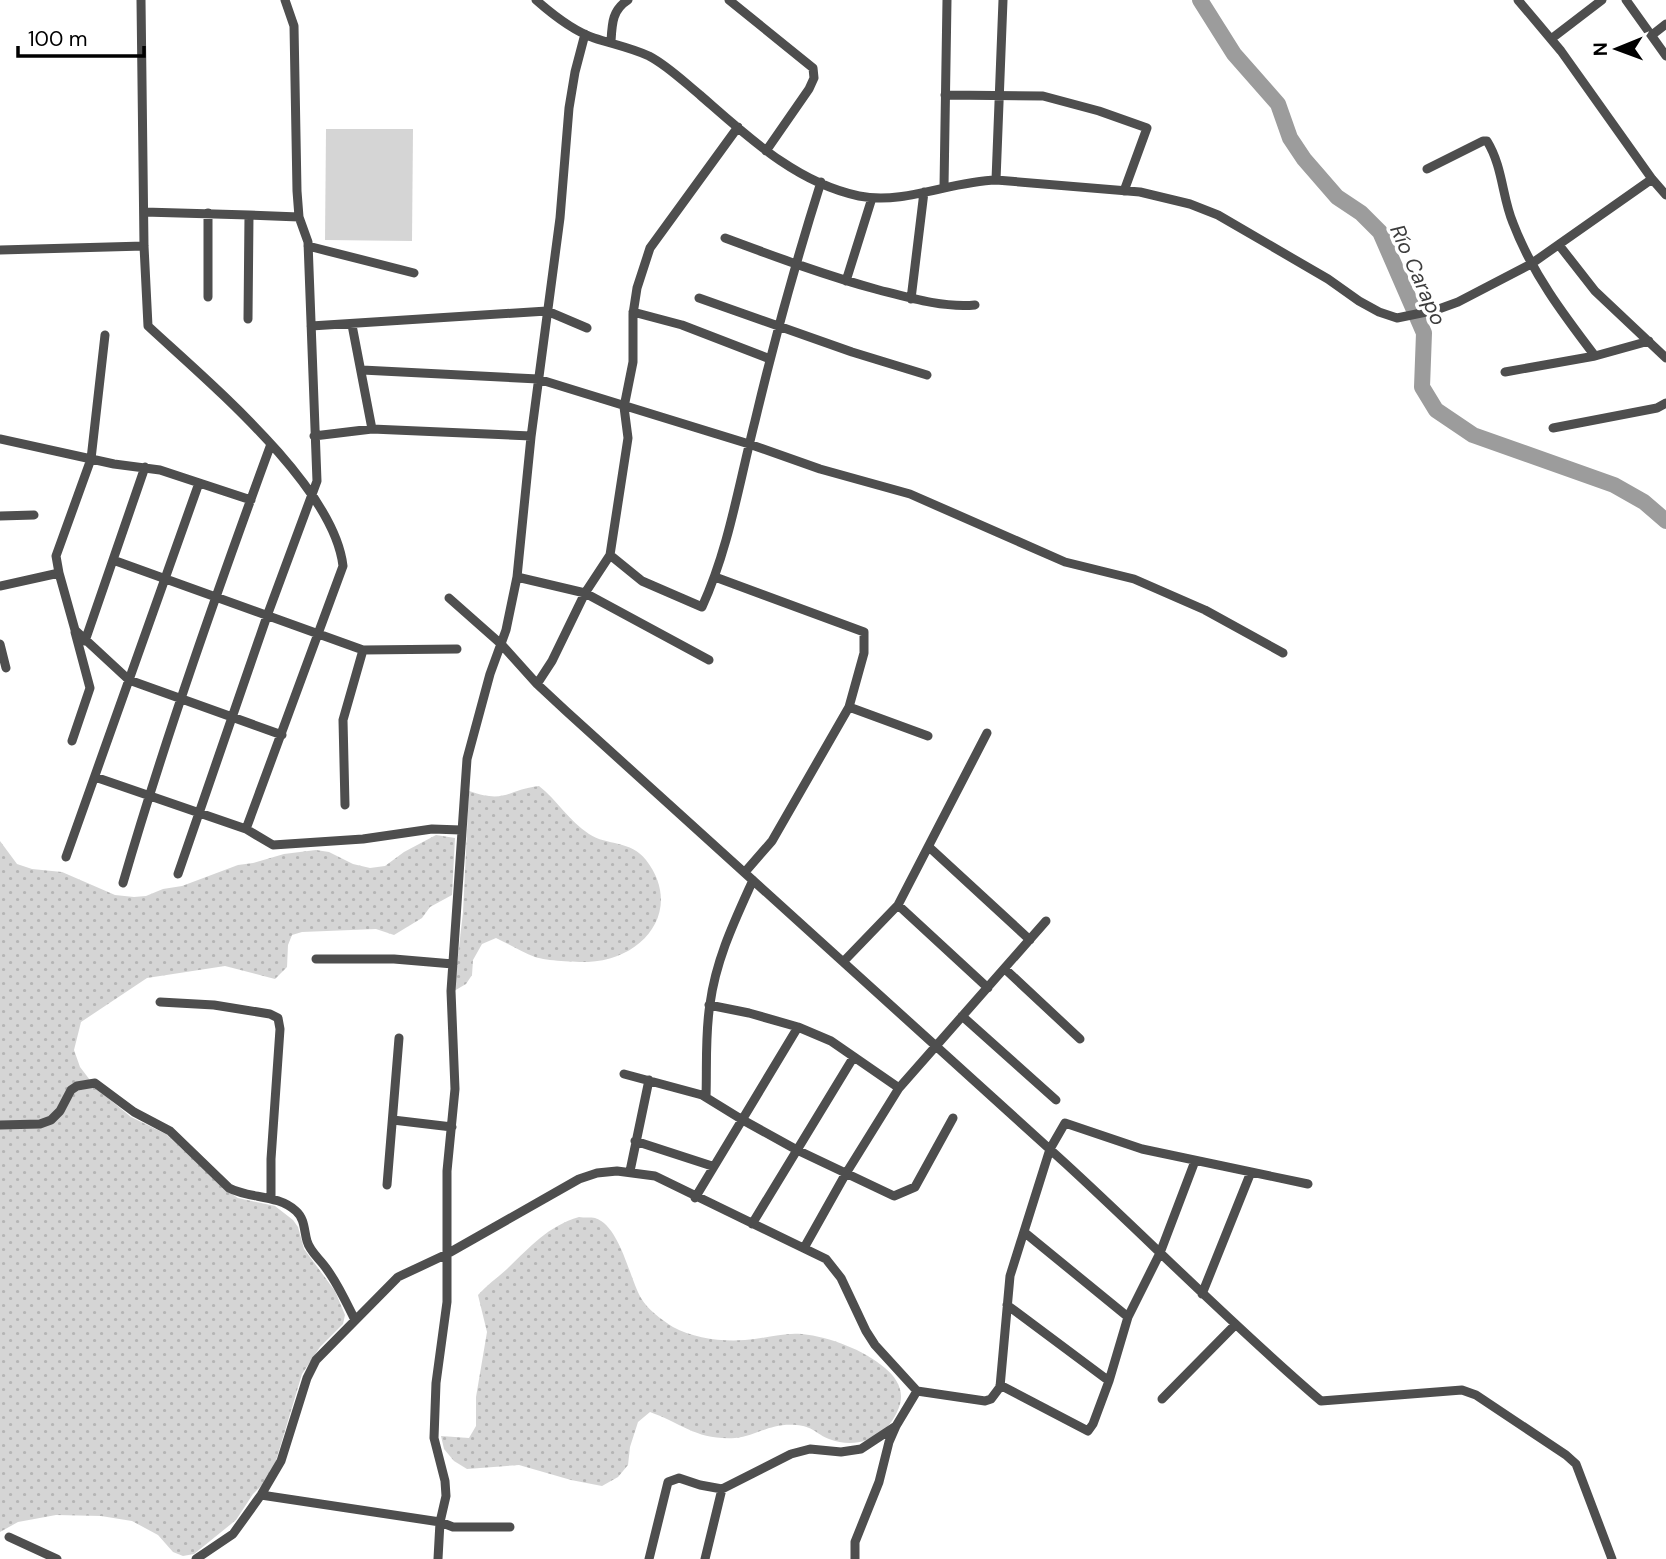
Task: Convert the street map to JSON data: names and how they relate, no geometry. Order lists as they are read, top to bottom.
{
  "water": ["Río Carapo"],
  "scale_bar": "100 m",
  "north": "left"
}
